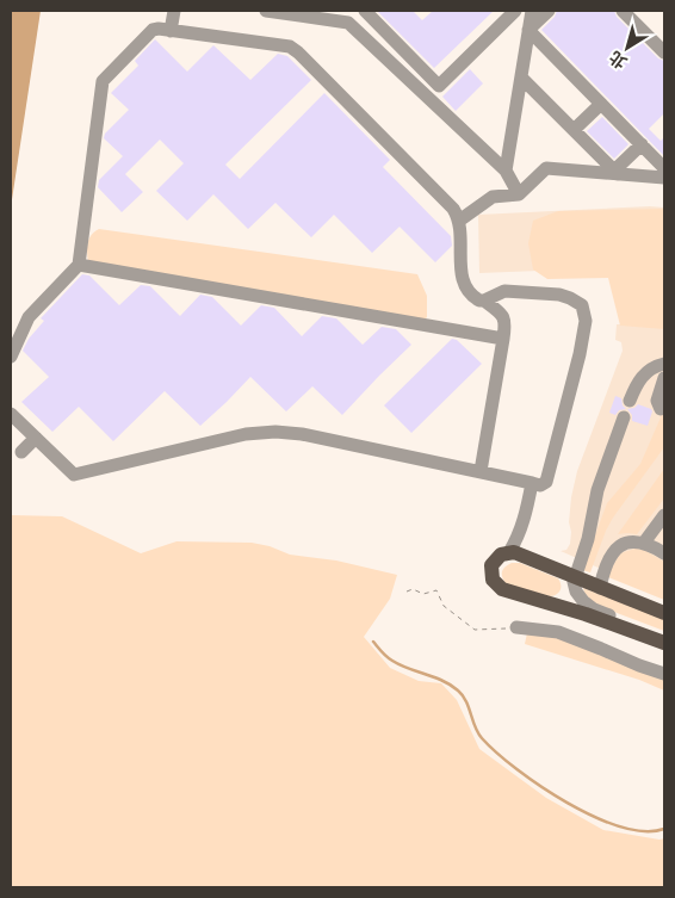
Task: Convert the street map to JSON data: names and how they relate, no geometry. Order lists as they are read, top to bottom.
{
  "north": "bottom left"
}
